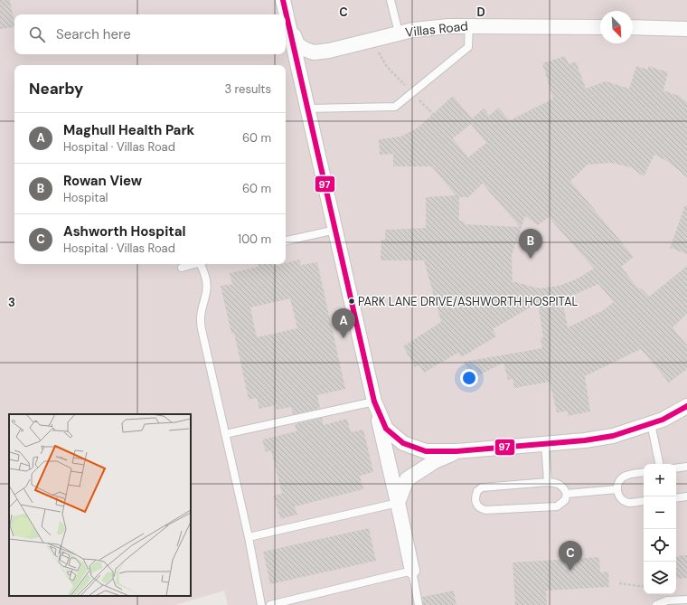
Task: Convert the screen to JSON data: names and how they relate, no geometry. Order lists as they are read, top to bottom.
{
  "streets": {
    "street": ["Villas Road"]
  },
  "places": ["PARK LANE DRIVE/ASHWORTH HOSPITAL"],
  "lines": ["transit line 97"],
  "north": "bottom right",
  "page": {
    "search": "Search here",
    "heading": ["Nearby", "3 results"],
    "list": [
      {
        "mark": "A",
        "name": "Maghull Health Park",
        "note": "Hospital · Villas Road",
        "value": "60 m"
      },
      {
        "mark": "B",
        "name": "Rowan View",
        "note": "Hospital",
        "value": "60 m"
      },
      {
        "mark": "C",
        "name": "Ashworth Hospital",
        "note": "Hospital · Villas Road",
        "value": "100 m"
      }
    ],
    "pins": ["B", "A", "C"],
    "map_buttons": ["+", "−"]
  },
  "grid": {
    "columns": ["C", "D"],
    "rows": ["3"]
  }
}
